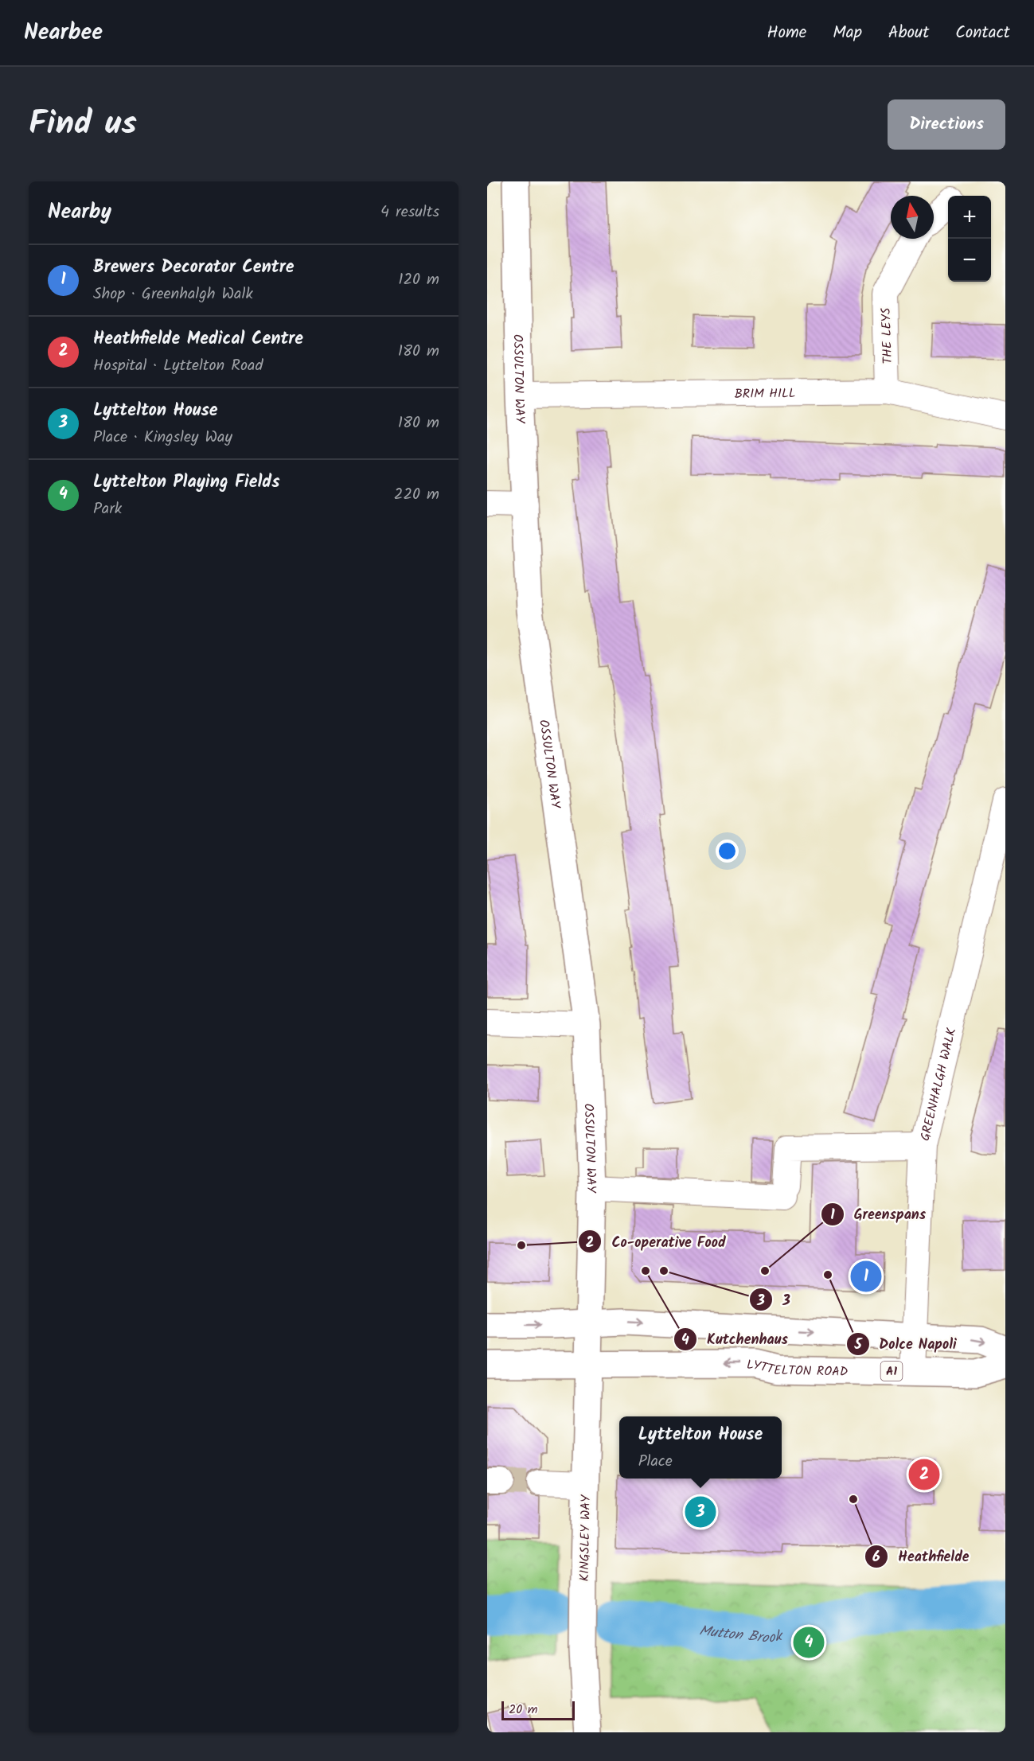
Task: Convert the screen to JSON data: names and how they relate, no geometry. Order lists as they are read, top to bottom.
{
  "streets": {
    "main road": [
      "OSSULTON WAY",
      "LYTTELTON ROAD",
      "A1",
      "KINGSLEY WAY"
    ],
    "street": ["THE LEYS", "BRIM HILL", "GREENHALGH WALK"]
  },
  "crossings": [
    ["THE LEYS", "BRIM HILL"],
    ["OSSULTON WAY", "BRIM HILL"],
    ["OSSULTON WAY", "LYTTELTON ROAD"],
    ["OSSULTON WAY", "A1"],
    ["OSSULTON WAY", "KINGSLEY WAY"],
    ["GREENHALGH WALK", "LYTTELTON ROAD"],
    ["GREENHALGH WALK", "A1"],
    ["LYTTELTON ROAD", "A1"],
    ["LYTTELTON ROAD", "KINGSLEY WAY"],
    ["A1", "KINGSLEY WAY"]
  ],
  "water": ["Mutton Brook"],
  "places": [
    "Co-operative Food",
    "Kutchenhaus",
    "3",
    "Greenspans",
    "Dolce Napoli",
    "Heathfielde"
  ],
  "scale_bar": "20 m",
  "north": "top",
  "page": {
    "header": "Nearbee",
    "nav": [
      "Home",
      "Map",
      "About",
      "Contact"
    ],
    "title": "Find us",
    "buttons": "Directions",
    "heading": ["Nearby", "4 results"],
    "map_buttons": ["+", "−"],
    "list": [
      {
        "mark": "1",
        "name": "Brewers Decorator Centre",
        "note": "Shop · Greenhalgh Walk",
        "value": "120 m"
      },
      {
        "mark": "2",
        "name": "Heathfielde Medical Centre",
        "note": "Hospital · Lyttelton Road",
        "value": "180 m"
      },
      {
        "mark": "3",
        "name": "Lyttelton House",
        "note": "Place · Kingsley Way",
        "value": "180 m"
      },
      {
        "mark": "4",
        "name": "Lyttelton Playing Fields",
        "note": "Park",
        "value": "220 m"
      }
    ],
    "pins": [
      "1",
      "2",
      "3",
      "4"
    ],
    "popup": ["Lyttelton House", "Place"],
    "scale": "20 m"
  }
}
